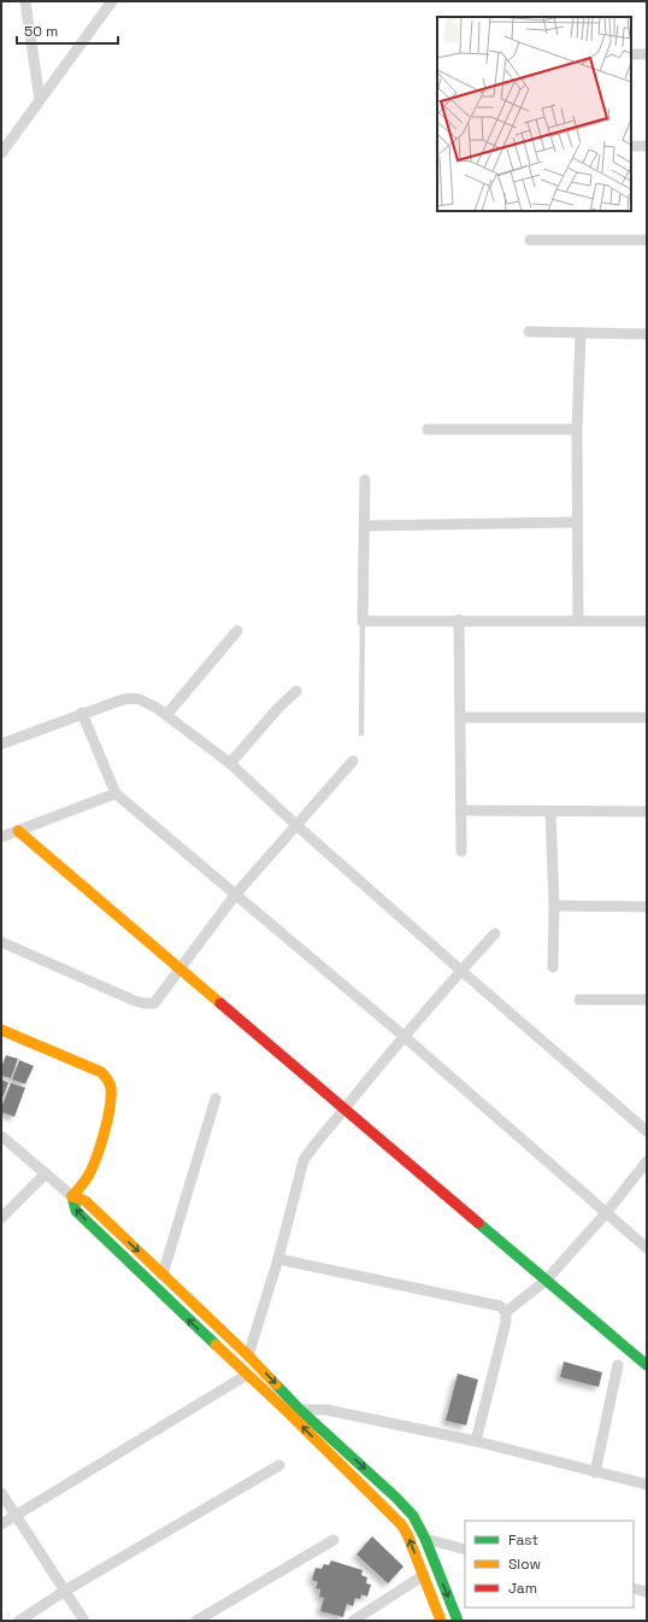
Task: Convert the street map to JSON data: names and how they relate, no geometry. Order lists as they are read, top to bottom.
{
  "legend": ["Fast", "Slow", "Jam"],
  "scale_bar": "50 m"
}
